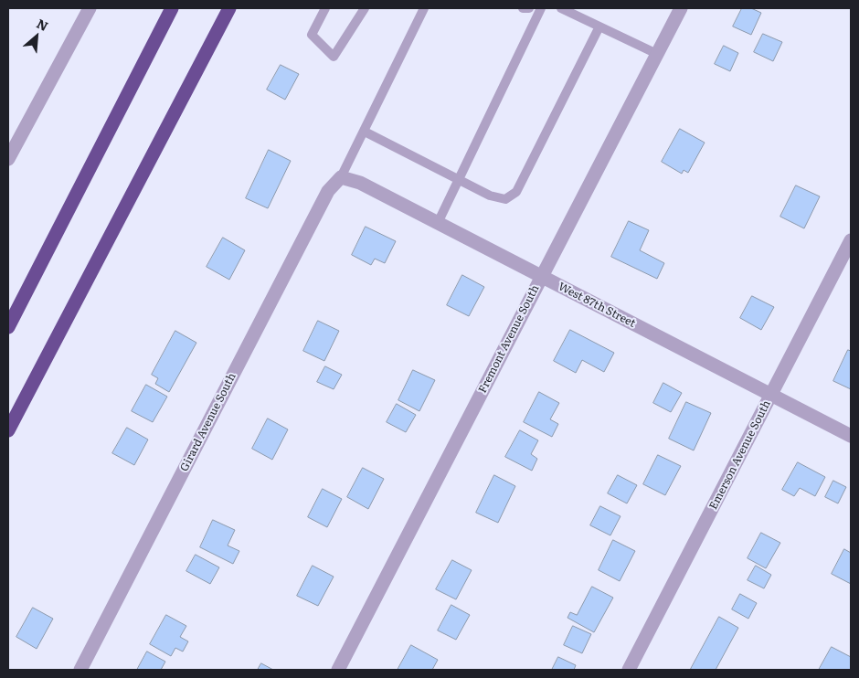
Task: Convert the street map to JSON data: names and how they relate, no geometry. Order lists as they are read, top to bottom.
{
  "streets": {
    "street": [
      "West 87th Street",
      "Fremont Avenue South",
      "Girard Avenue South",
      "Emerson Avenue South"
    ]
  },
  "crossings": [
    ["West 87th Street", "Fremont Avenue South"],
    ["West 87th Street", "Girard Avenue South"],
    ["West 87th Street", "Emerson Avenue South"]
  ],
  "north": "top right"
}
